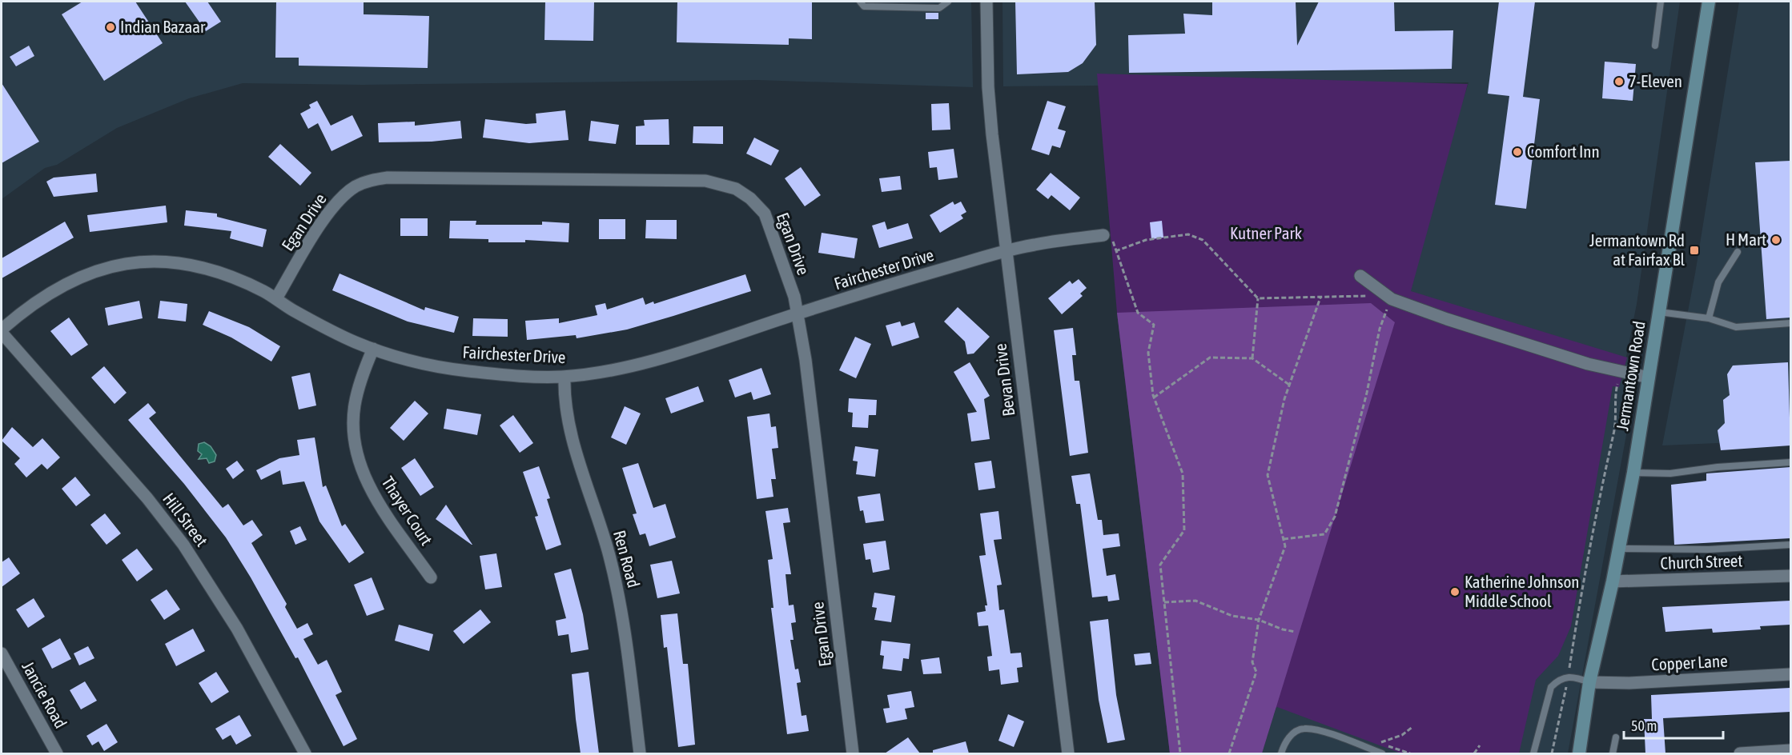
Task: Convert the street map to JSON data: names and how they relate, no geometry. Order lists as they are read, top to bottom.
{
  "streets": {
    "main road": ["Jermantown Road"],
    "street": [
      "Egan Drive",
      "Fairchester Drive",
      "Bevan Drive",
      "Thayer Court",
      "Hill Street",
      "Ren Road",
      "Church Street",
      "Copper Lane",
      "Jancie Road"
    ]
  },
  "crossings": [
    ["Egan Drive", "Fairchester Drive"],
    ["Fairchester Drive", "Bevan Drive"],
    ["Fairchester Drive", "Thayer Court"],
    ["Fairchester Drive", "Hill Street"],
    ["Fairchester Drive", "Ren Road"],
    ["Jermantown Road", "Church Street"],
    ["Jermantown Road", "Copper Lane"]
  ],
  "parks": ["Kutner Park"],
  "places": {
    "other": [
      "Indian Bazaar",
      "7-Eleven",
      "Comfort Inn",
      "H Mart",
      "Katherine Johnson Middle School"
    ],
    "transit": ["Jermantown Rd at Fairfax Bl"]
  },
  "scale_bar": "50 m"
}
